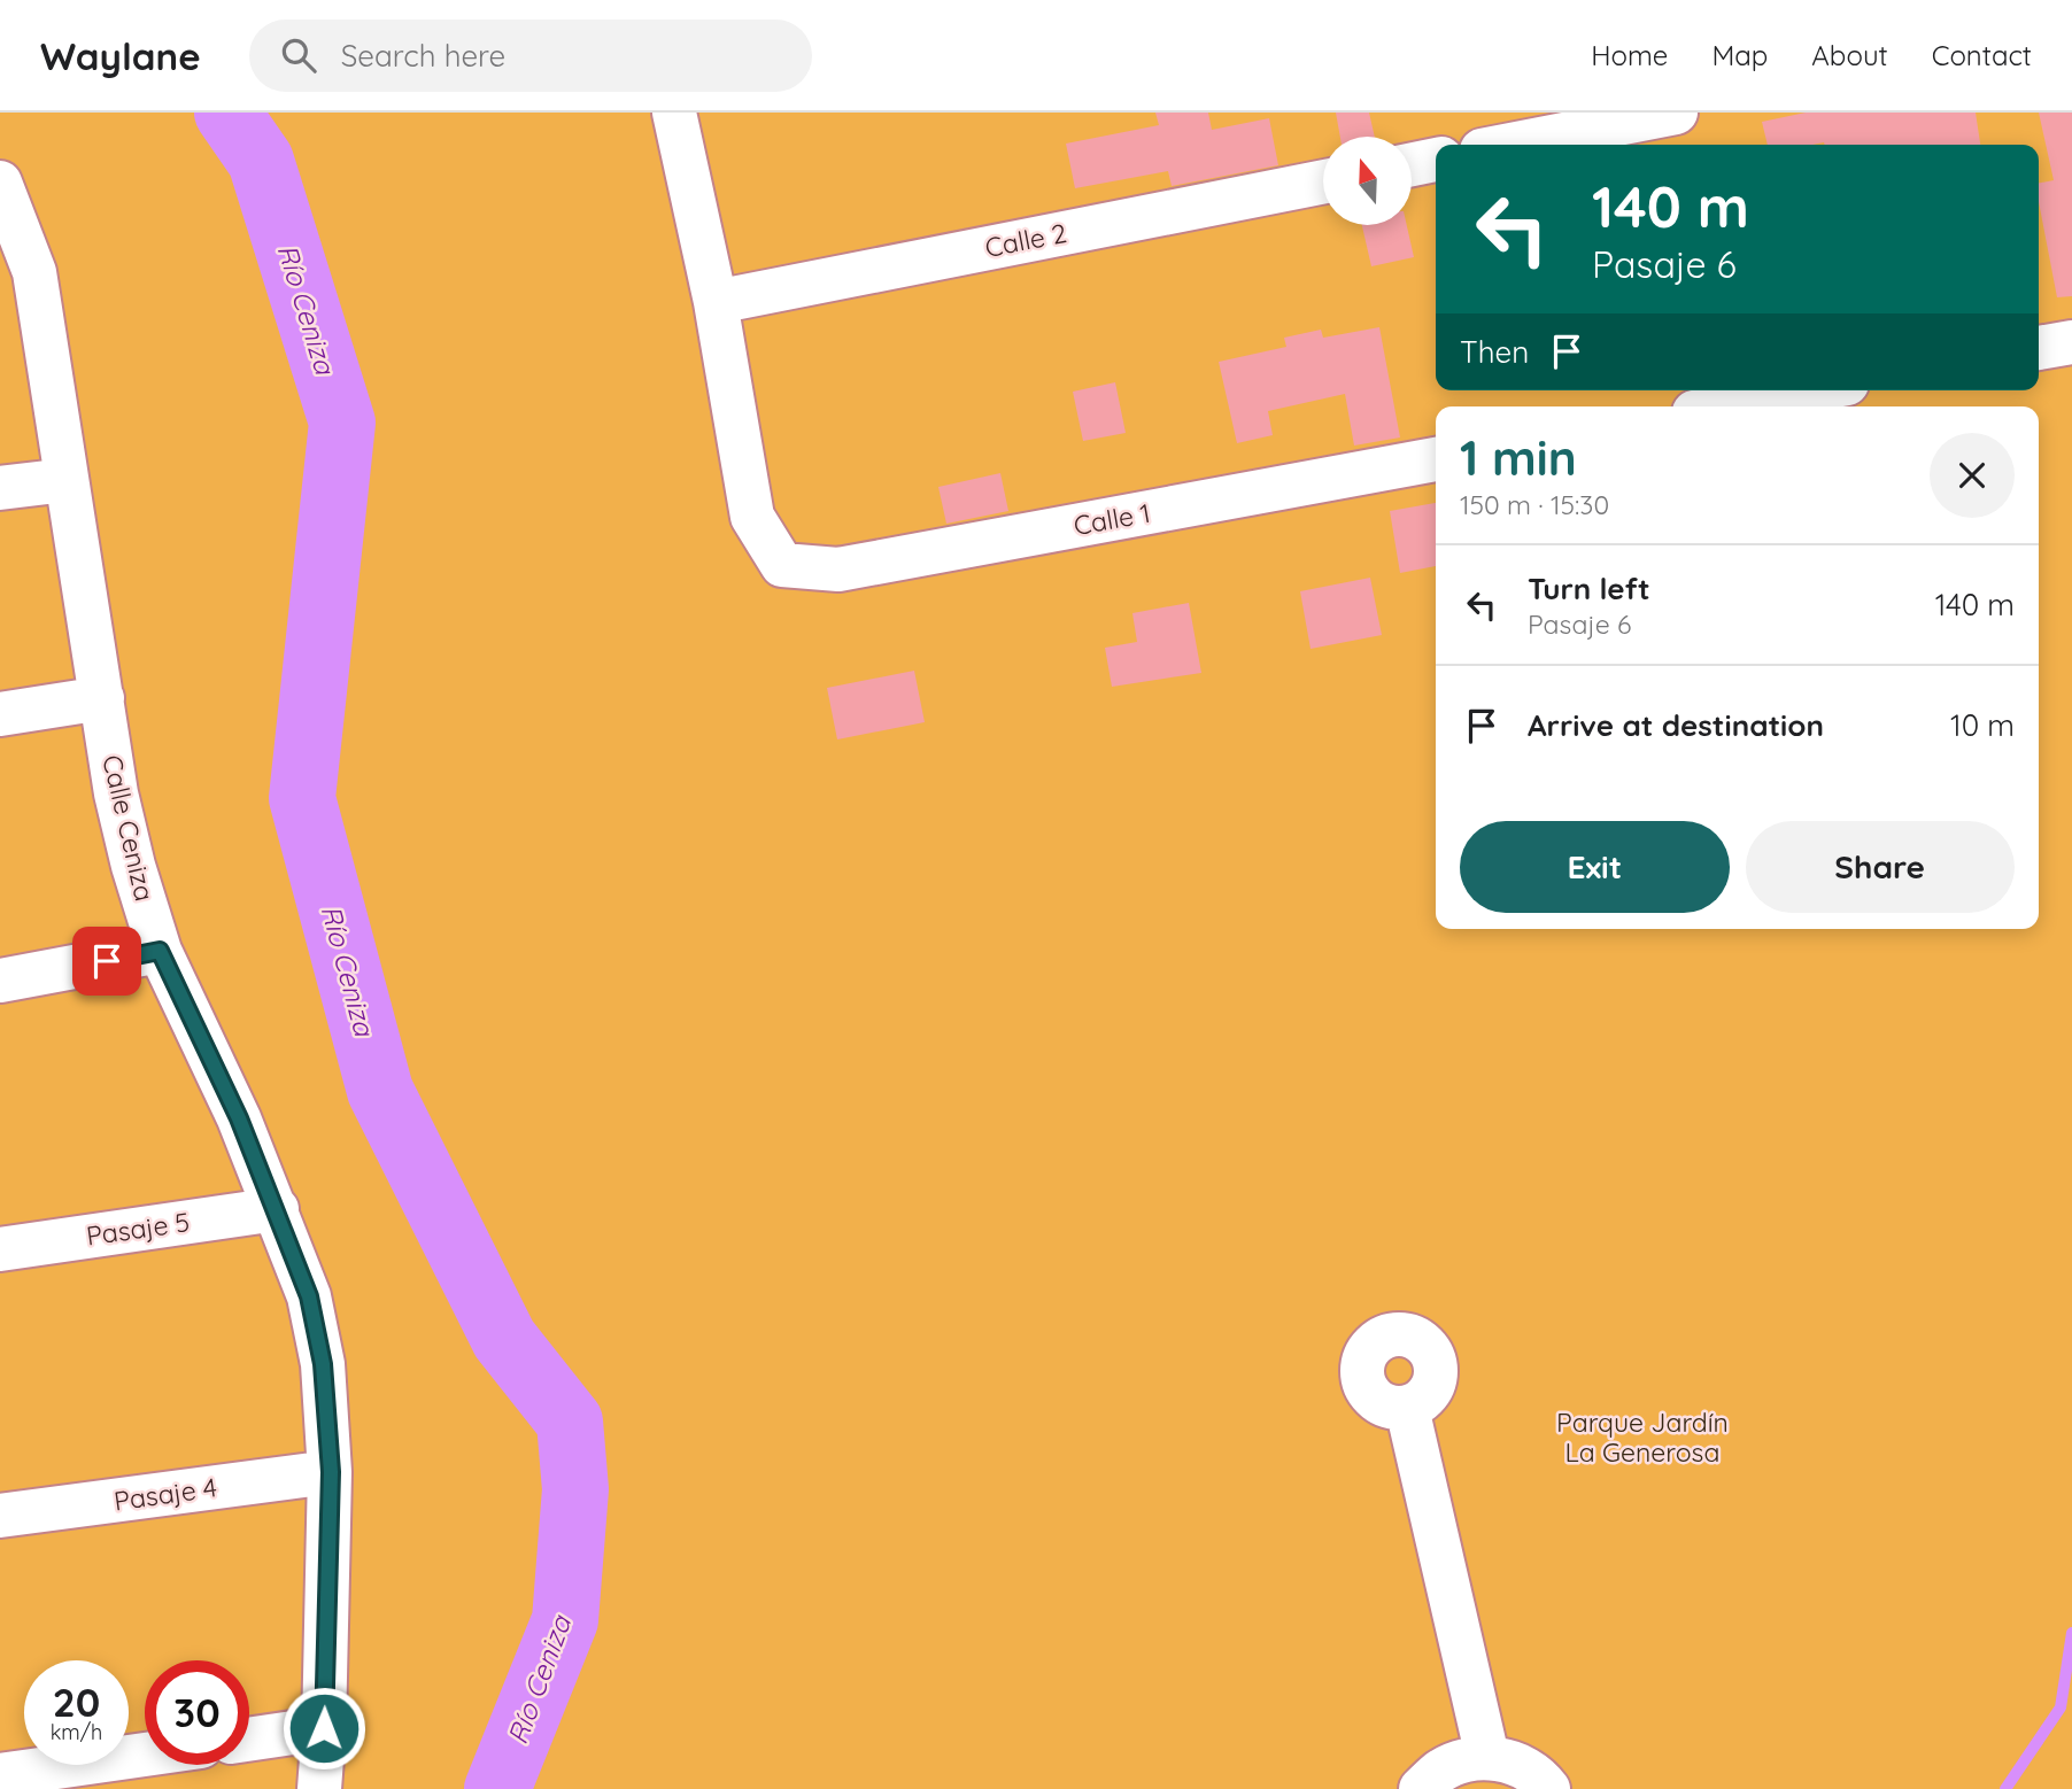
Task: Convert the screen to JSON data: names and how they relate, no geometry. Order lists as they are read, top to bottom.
{
  "streets": {
    "street": [
      "Calle 2",
      "Calle 1",
      "Calle Ceniza",
      "Pasaje 5",
      "Pasaje 4"
    ]
  },
  "crossings": [
    ["Calle 2", "Calle 1"],
    ["Calle Ceniza", "Pasaje 5"],
    ["Calle Ceniza", "Pasaje 4"]
  ],
  "water": ["Río Ceniza"],
  "parks": ["Parque Jardín La Generosa"],
  "north": "top",
  "page": {
    "header": "Waylane",
    "search": "Search here",
    "nav": [
      "Home",
      "Map",
      "About",
      "Contact"
    ],
    "turn": ["140 m", "Pasaje 6"],
    "then": "Then",
    "heading": ["1 min", "150 m · 15:30"],
    "list": [
      {
        "name": "Turn left",
        "note": "Pasaje 6",
        "value": "140 m"
      },
      {
        "name": "Arrive at destination",
        "value": "10 m"
      }
    ],
    "buttons": ["Exit", "Share"],
    "speed": "20 km/h",
    "limit": "30"
  }
}
